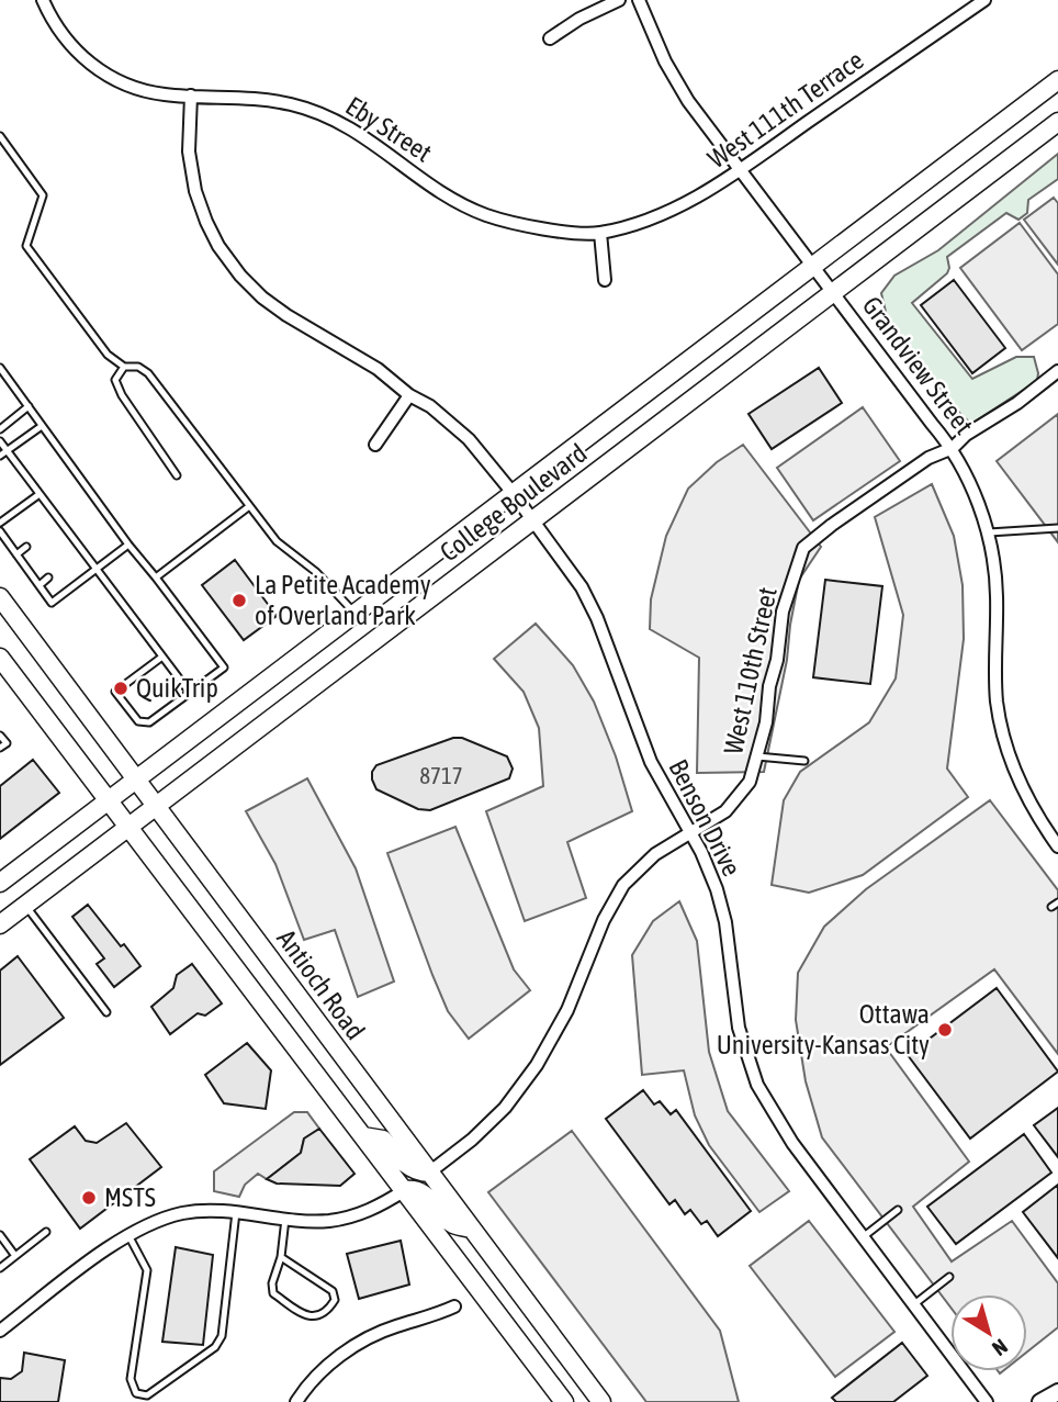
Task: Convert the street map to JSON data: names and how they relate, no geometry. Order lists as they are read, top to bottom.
{
  "streets": {
    "main road": ["College Boulevard", "Antioch Road"],
    "street": [
      "West 111th Terrace",
      "Eby Street",
      "Grandview Street",
      "West 110th Street",
      "Benson Drive"
    ]
  },
  "crossings": [
    ["West 111th Terrace", "Eby Street"],
    ["West 111th Terrace", "Grandview Street"],
    ["Eby Street", "Benson Drive"],
    ["Grandview Street", "College Boulevard"],
    ["Grandview Street", "West 110th Street"],
    ["College Boulevard", "Benson Drive"],
    ["College Boulevard", "Antioch Road"],
    ["West 110th Street", "Benson Drive"],
    ["West 110th Street", "Antioch Road"]
  ],
  "places": [
    "La Petite Academy of Overland Park",
    "QuikTrip",
    "Ottawa University-Kansas City",
    "MSTS"
  ],
  "house_numbers": ["8717"],
  "north": "bottom right"
}
